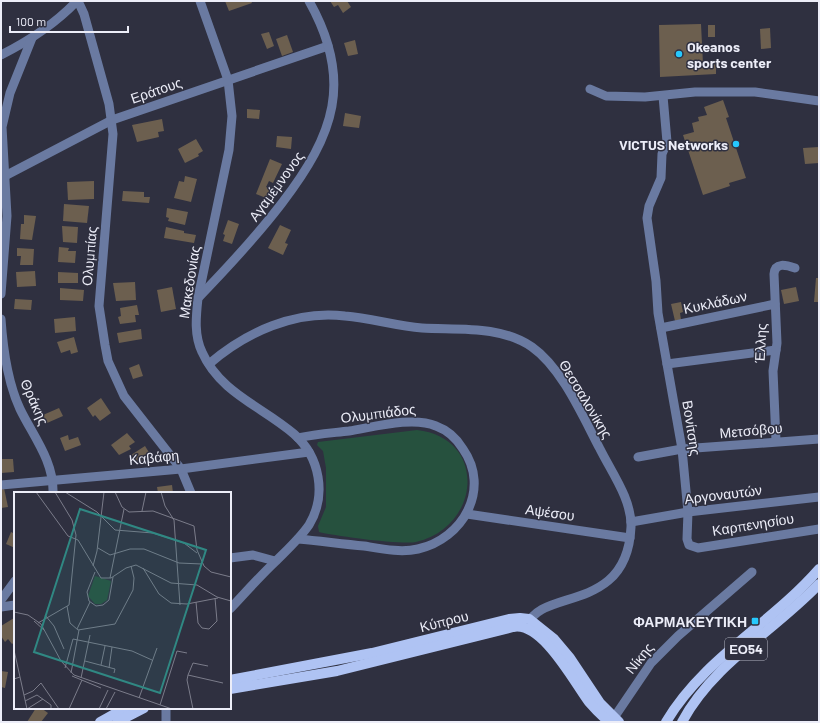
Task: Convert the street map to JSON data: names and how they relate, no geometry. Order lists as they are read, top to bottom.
{
  "streets": {
    "main road": ["Κύπρου", "ΕΟ54"],
    "street": [
      "Εράτους",
      "Αγαμέμνονος",
      "Ολυμπίας",
      "Μακεδονίας",
      "Κυκλάδων",
      "Έλλης",
      "Θεσσαλονίκης",
      "Θράκης",
      "Ολυμπιάδος",
      "Βονίτσης",
      "Μετσόβου",
      "Καβάφη",
      "Αργοναυτών",
      "Αψέσου",
      "Καρπενησίου",
      "Νίκης"
    ]
  },
  "crossings": [
    ["Εράτους", "Αγαμέμνονος"],
    ["Εράτους", "Ολυμπίας"],
    ["Εράτους", "Μακεδονίας"],
    ["Αγαμέμνονος", "Μακεδονίας"],
    ["Ολυμπίας", "Καβάφη"],
    ["Μακεδονίας", "Θεσσαλονίκης"],
    ["Μακεδονίας", "Ολυμπιάδος"],
    ["Μακεδονίας", "Καβάφη"],
    ["Κυκλάδων", "Έλλης"],
    ["Κυκλάδων", "Βονίτσης"],
    ["Έλλης", "Μετσόβου"],
    ["Θεσσαλονίκης", "Αργοναυτών"],
    ["Θεσσαλονίκης", "Αψέσου"],
    ["Θεσσαλονίκης", "Κύπρου"],
    ["Θράκης", "Καβάφη"],
    ["Ολυμπιάδος", "Αψέσου"],
    ["Βονίτσης", "Μετσόβου"],
    ["Βονίτσης", "Αργοναυτών"],
    ["Βονίτσης", "Καρπενησίου"]
  ],
  "places": {
    "other": ["Okeanos sports center", "VICTUS Networks"],
    "transit": ["ΦΑΡΜΑΚΕΥΤΙΚΗ"]
  },
  "scale_bar": "100 m"
}
